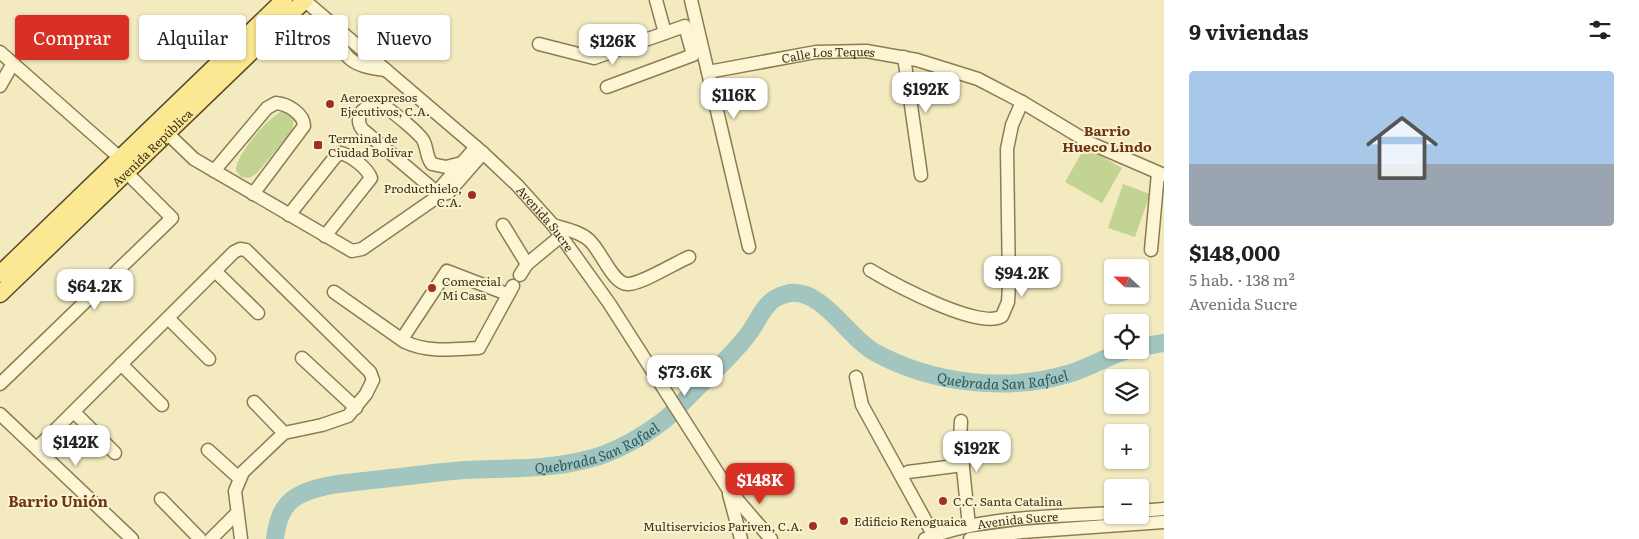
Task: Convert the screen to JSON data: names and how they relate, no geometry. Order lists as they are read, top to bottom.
{
  "streets": {
    "main road": ["Avenida República"],
    "street": ["Calle Los Teques", "Avenida Sucre"]
  },
  "crossings": [
    ["Avenida República", "Avenida Sucre"]
  ],
  "districts": ["Barrio Hueco Lindo", "Barrio Unión"],
  "water": ["Quebrada San Rafael"],
  "places": {
    "other": [
      "Aeroexpresos Ejecutivos, C.A.",
      "Producthielo, C.A.",
      "Comercial Mi Casa",
      "C.C. Santa Catalina",
      "Edificio Renoguaica",
      "Multiservicios Pariven, C.A."
    ],
    "transit": ["Terminal de Ciudad Bolívar"]
  },
  "north": "left",
  "page": {
    "heading": "9 viviendas",
    "chip": [
      "Comprar",
      "Alquilar",
      "Filtros",
      "Nuevo"
    ],
    "price": [
      "$126K",
      "$192K",
      "$116K",
      "$94.2K",
      "$64.2K",
      "$73.6K",
      "$142K",
      "$192K",
      "$148K"
    ],
    "list": [
      {
        "name": "$148,000",
        "note": "5 hab. · 138 m² · Avenida Sucre"
      }
    ],
    "map_buttons": ["+", "−"]
  }
}
